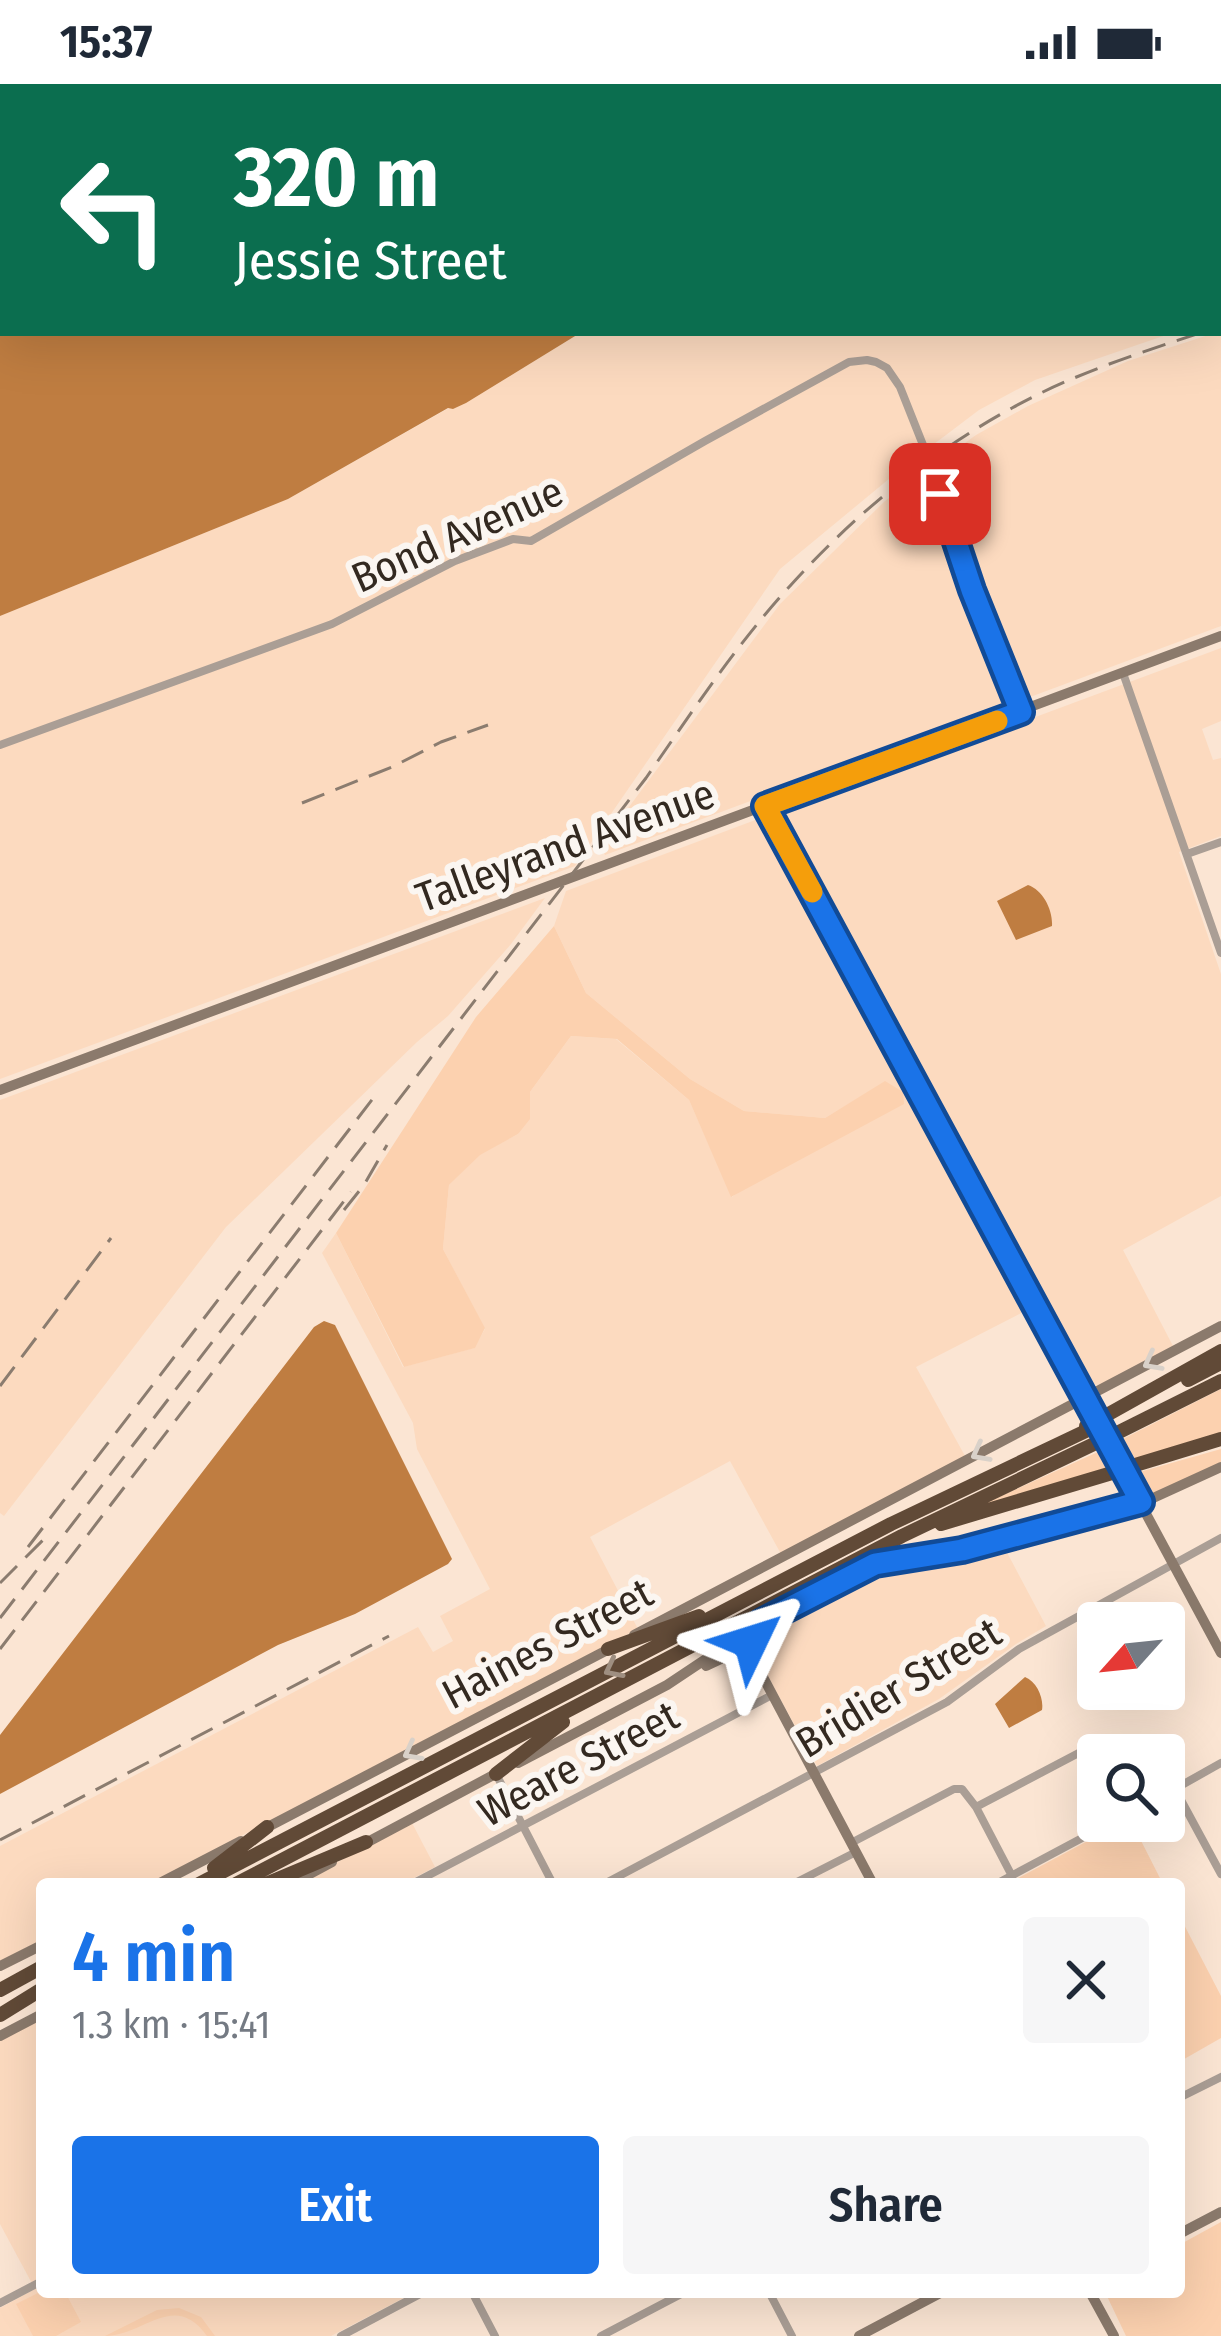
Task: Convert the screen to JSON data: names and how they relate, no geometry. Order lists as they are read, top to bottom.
{
  "streets": {
    "street": [
      "Bond Avenue",
      "Talleyrand Avenue",
      "Haines Street",
      "Bridier Street",
      "Weare Street"
    ]
  },
  "crossings": [
    ["Bond Avenue", "Talleyrand Avenue"]
  ],
  "north": "bottom left",
  "page": {
    "status": "15:37",
    "turn": ["320 m", "Jessie Street"],
    "heading": ["4 min", "1.3 km · 15:41"],
    "buttons": ["Exit", "Share"]
  }
}
